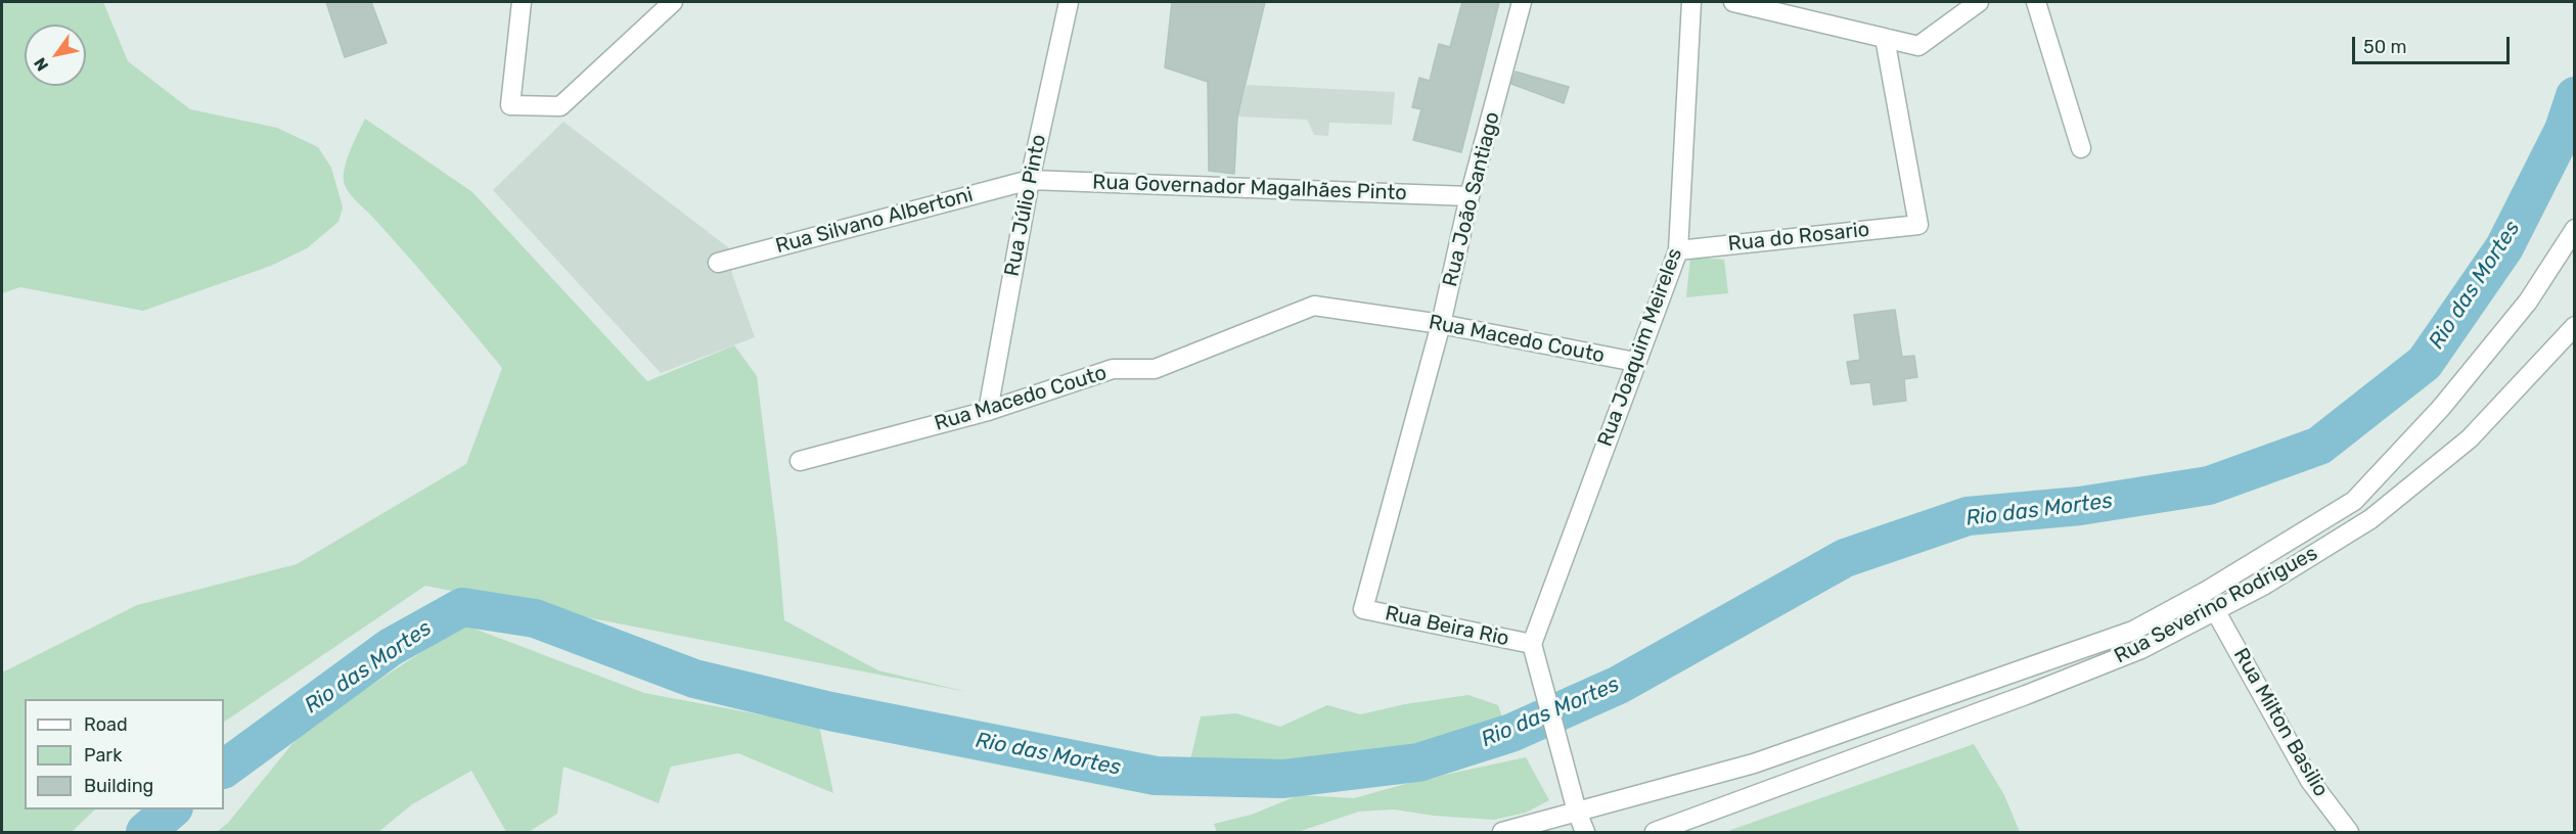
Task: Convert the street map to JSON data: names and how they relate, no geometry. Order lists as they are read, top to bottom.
{
  "streets": {
    "street": [
      "Rua Governador Magalhães Pinto",
      "Rua João Santiago",
      "Rua Júlio Pinto",
      "Rua Silvano Albertoni",
      "Rua do Rosario",
      "Rua Macedo Couto",
      "Rua Joaquim Meireles",
      "Rua Severino Rodrigues",
      "Rua Beira Rio",
      "Rua Milton Basilio"
    ]
  },
  "crossings": [
    ["Rua Governador Magalhães Pinto", "Rua João Santiago"],
    ["Rua Governador Magalhães Pinto", "Rua Júlio Pinto"],
    ["Rua Governador Magalhães Pinto", "Rua Silvano Albertoni"],
    ["Rua João Santiago", "Rua Macedo Couto"],
    ["Rua João Santiago", "Rua Beira Rio"],
    ["Rua Júlio Pinto", "Rua Silvano Albertoni"],
    ["Rua Júlio Pinto", "Rua Macedo Couto"],
    ["Rua do Rosario", "Rua Joaquim Meireles"],
    ["Rua Macedo Couto", "Rua Joaquim Meireles"],
    ["Rua Joaquim Meireles", "Rua Beira Rio"],
    ["Rua Severino Rodrigues", "Rua Milton Basilio"]
  ],
  "water": ["Rio das Mortes"],
  "legend": ["Road", "Park", "Building"],
  "scale_bar": "50 m",
  "north": "bottom left"
}
